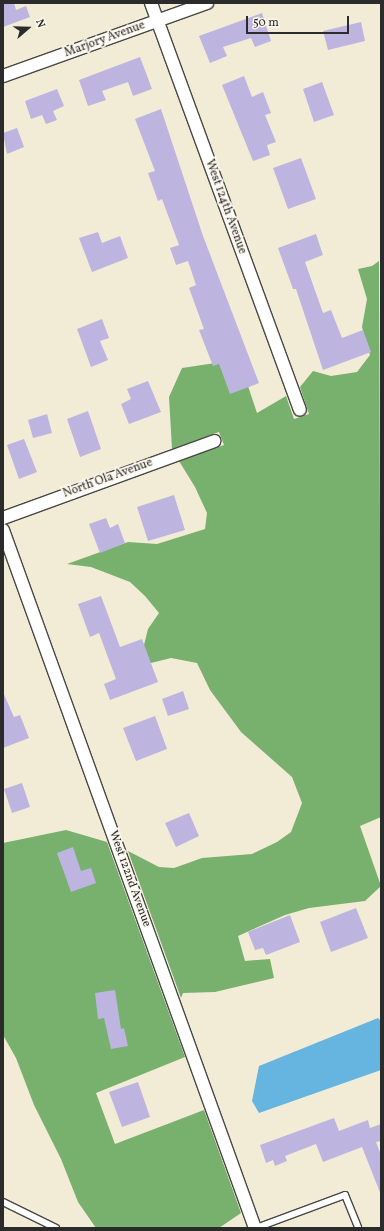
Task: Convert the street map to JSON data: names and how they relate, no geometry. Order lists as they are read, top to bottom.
{
  "streets": {
    "street": [
      "Marjory Avenue",
      "West 124th Avenue",
      "North Ola Avenue",
      "West 122nd Avenue"
    ]
  },
  "crossings": [
    ["Marjory Avenue", "West 124th Avenue"]
  ],
  "scale_bar": "50 m",
  "north": "right"
}
